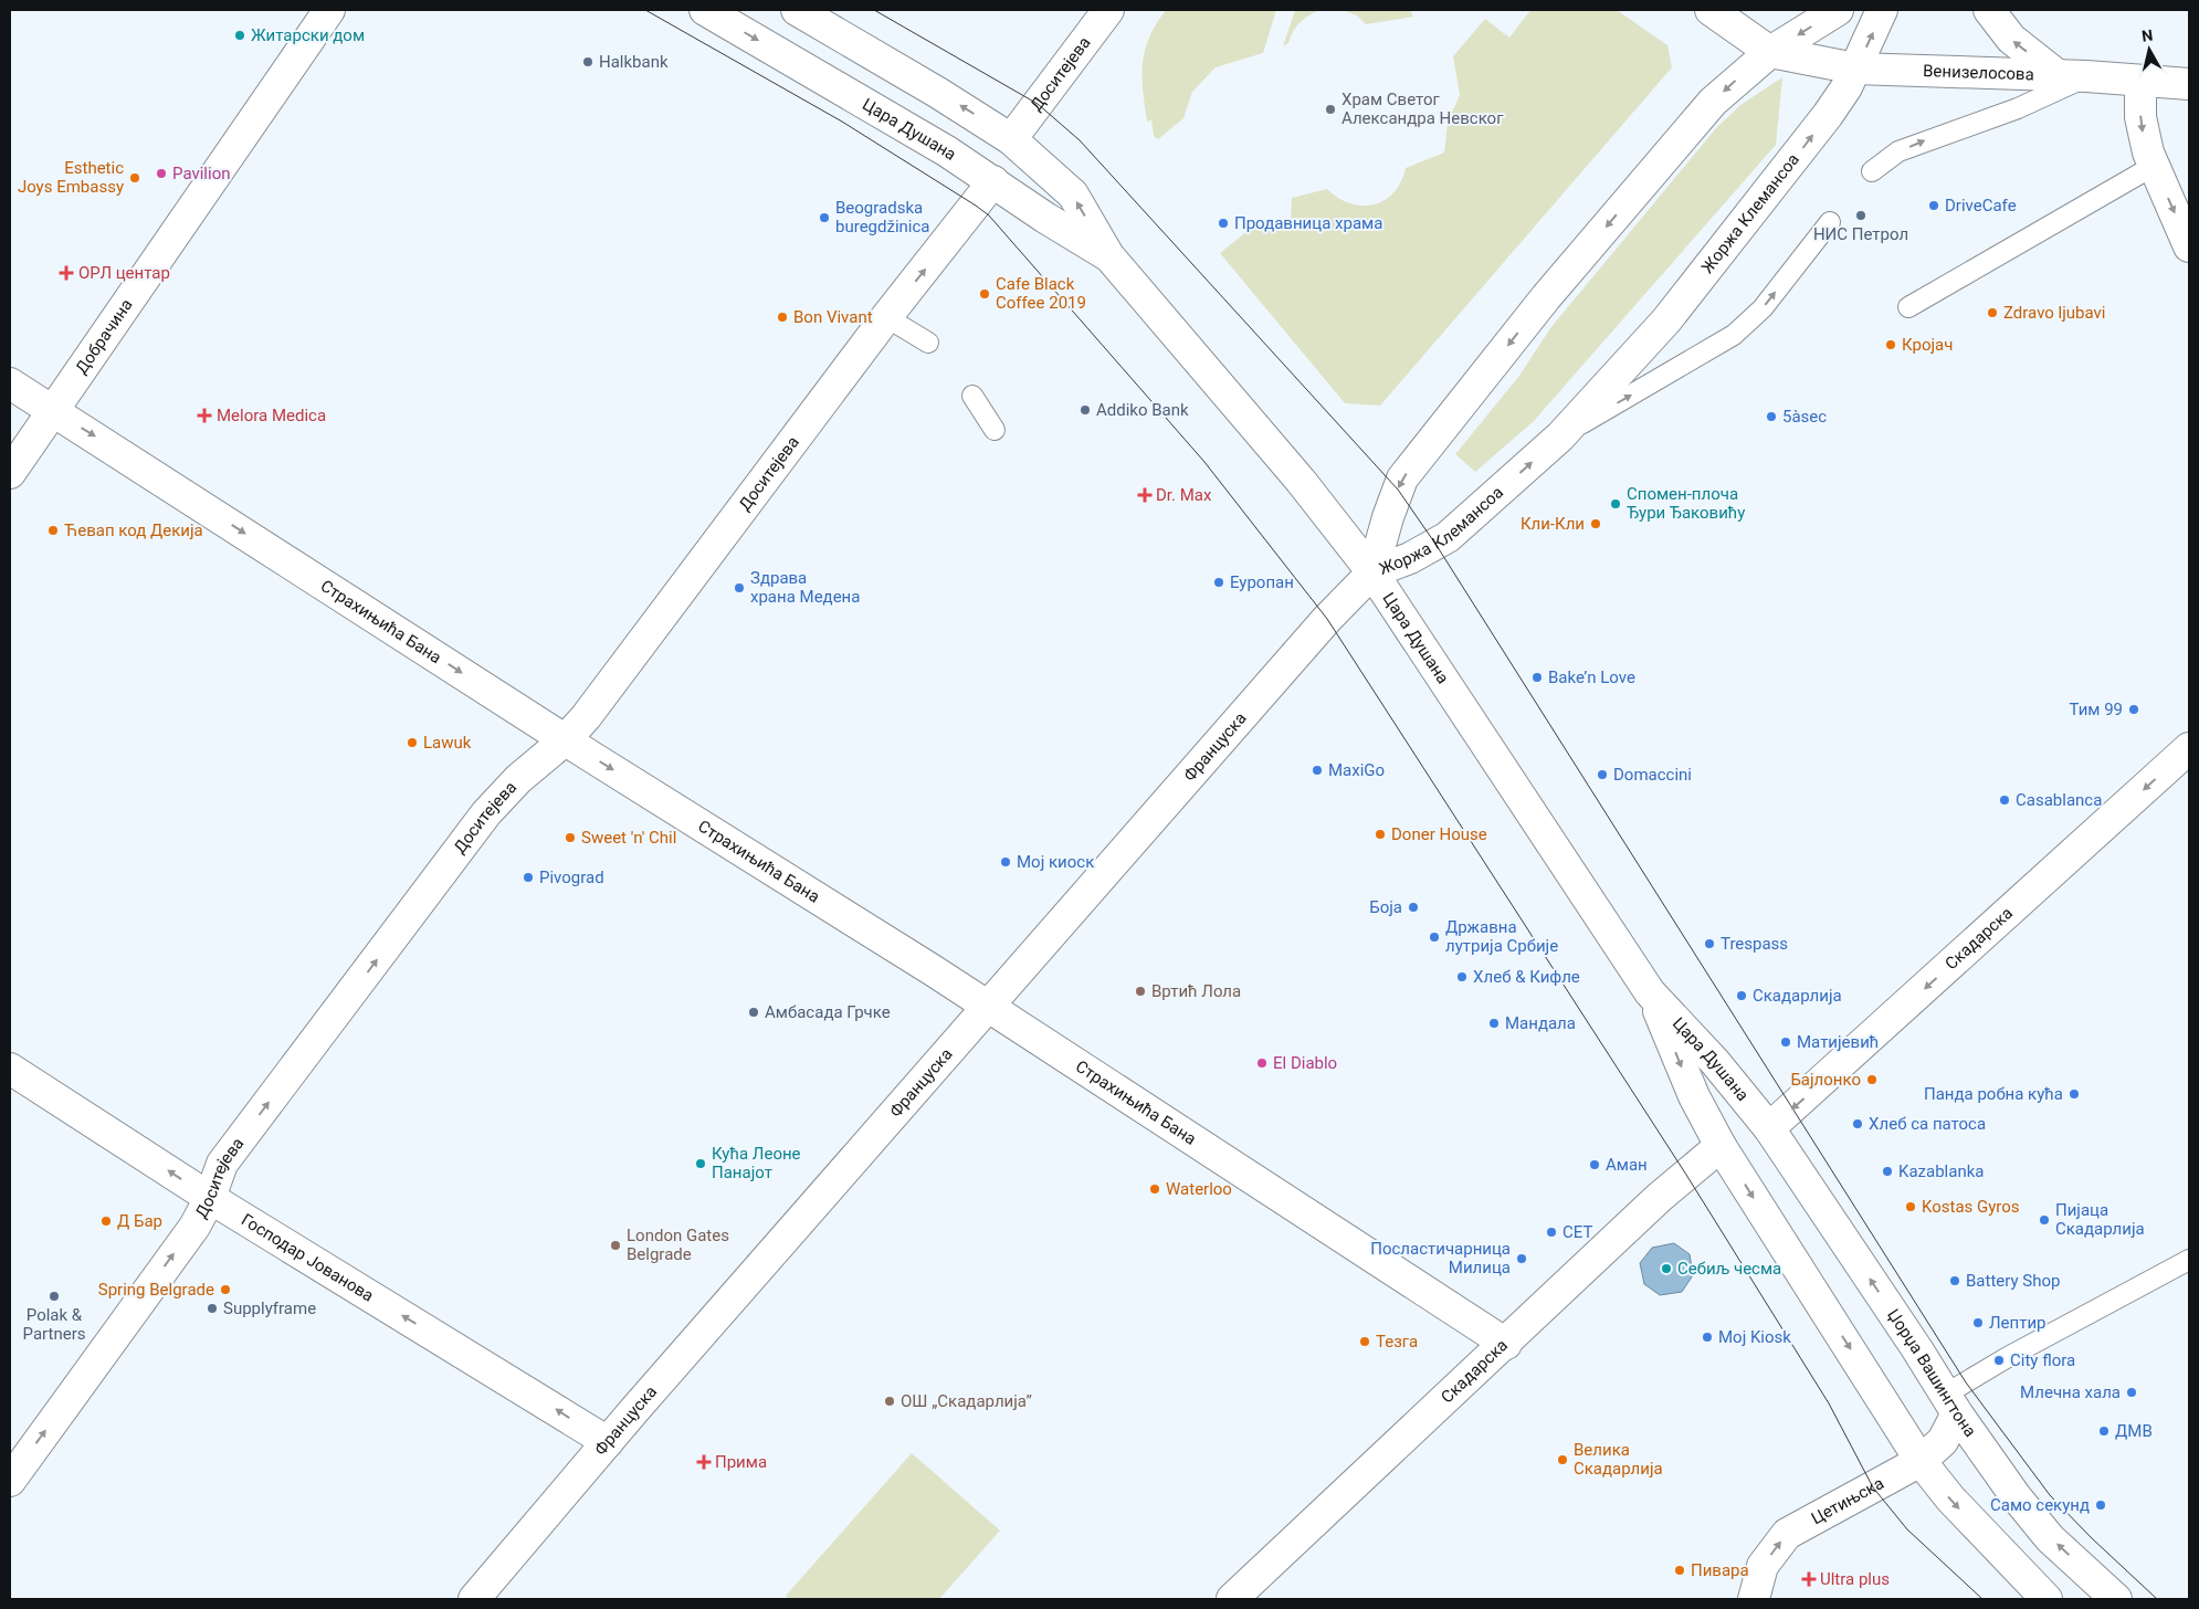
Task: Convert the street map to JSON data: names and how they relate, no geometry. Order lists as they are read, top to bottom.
{
  "streets": {
    "street": [
      "Венизелосова",
      "Доситејева",
      "Цара Душана",
      "Жоржа Клемансоа",
      "Добрачина",
      "Страхињића Бана",
      "Француска",
      "Скадарска",
      "Господар Јованова",
      "Џорџа Вашингтона",
      "Цетињска"
    ]
  },
  "crossings": [
    ["Венизелосова", "Жоржа Клемансоа"],
    ["Доситејева", "Цара Душана"],
    ["Доситејева", "Страхињића Бана"],
    ["Доситејева", "Господар Јованова"],
    ["Цара Душана", "Жоржа Клемансоа"],
    ["Цара Душана", "Француска"],
    ["Цара Душана", "Скадарска"],
    ["Цара Душана", "Џорџа Вашингтона"],
    ["Жоржа Клемансоа", "Француска"],
    ["Добрачина", "Страхињића Бана"],
    ["Страхињића Бана", "Француска"],
    ["Страхињића Бана", "Скадарска"],
    ["Француска", "Господар Јованова"],
    ["Скадарска", "Џорџа Вашингтона"],
    ["Џорџа Вашингтона", "Цетињска"]
  ],
  "one_way": [
    "Доситејева",
    "Страхињића Бана",
    "Скадарска",
    "Господар Јованова",
    "Цетињска"
  ],
  "places": {
    "other": [
      "Житарски дом",
      "Halkbank",
      "Храм Светог Александра Невског",
      "Pavilion",
      "Esthetic Joys Embassy",
      "DriveCafe",
      "НИС Петрол",
      "Beogradska buregdžinica",
      "Продавница храма",
      "Cafe Black Coffee 2019",
      "Zdravo ljubavi",
      "Bon Vivant",
      "Кројач",
      "Addiko Bank",
      "5àsec",
      "Спомен-плоча Ђури Ђаковићу",
      "Кли-Кли",
      "Ћевап код Декија",
      "Еуропан",
      "Здрава храна Медена",
      "Bake’n Love",
      "Тим 99",
      "Lawuk",
      "MaxiGo",
      "Domaccini",
      "Casablanca",
      "Doner House",
      "Sweet 'n' Chil",
      "Мој киоск",
      "Pivograd",
      "Боја",
      "Државна лутрија Србије",
      "Trespass",
      "Хлеб & Кифле",
      "Вртић Лола",
      "Скадарлија",
      "Амбасада Грчке",
      "Мандала",
      "Матијевић",
      "El Diablo",
      "Бајлонко",
      "Панда робна кућа",
      "Хлеб са патоса",
      "Кућа Леоне Панајот",
      "Аман",
      "Kazablanka",
      "Waterloo",
      "Kostas Gyros",
      "Пијаца Скадарлија",
      "Д Бар",
      "CET",
      "London Gates Belgrade",
      "Посластичарница Милица",
      "Себиљ чесма",
      "Battery Shop",
      "Spring Belgrade",
      "Polak & Partners",
      "Supplyframe",
      "Лептир",
      "Moj Kiosk",
      "Тезга",
      "City flora",
      "Млечна хала",
      "ОШ „Скадарлија”",
      "ДМВ",
      "Велика Скадарлија",
      "Само секунд",
      "Пивара"
    ],
    "health": [
      "ОРЛ центар",
      "Melora Medica",
      "Dr. Max",
      "Прима",
      "Ultra plus"
    ]
  },
  "north": "top"
}
